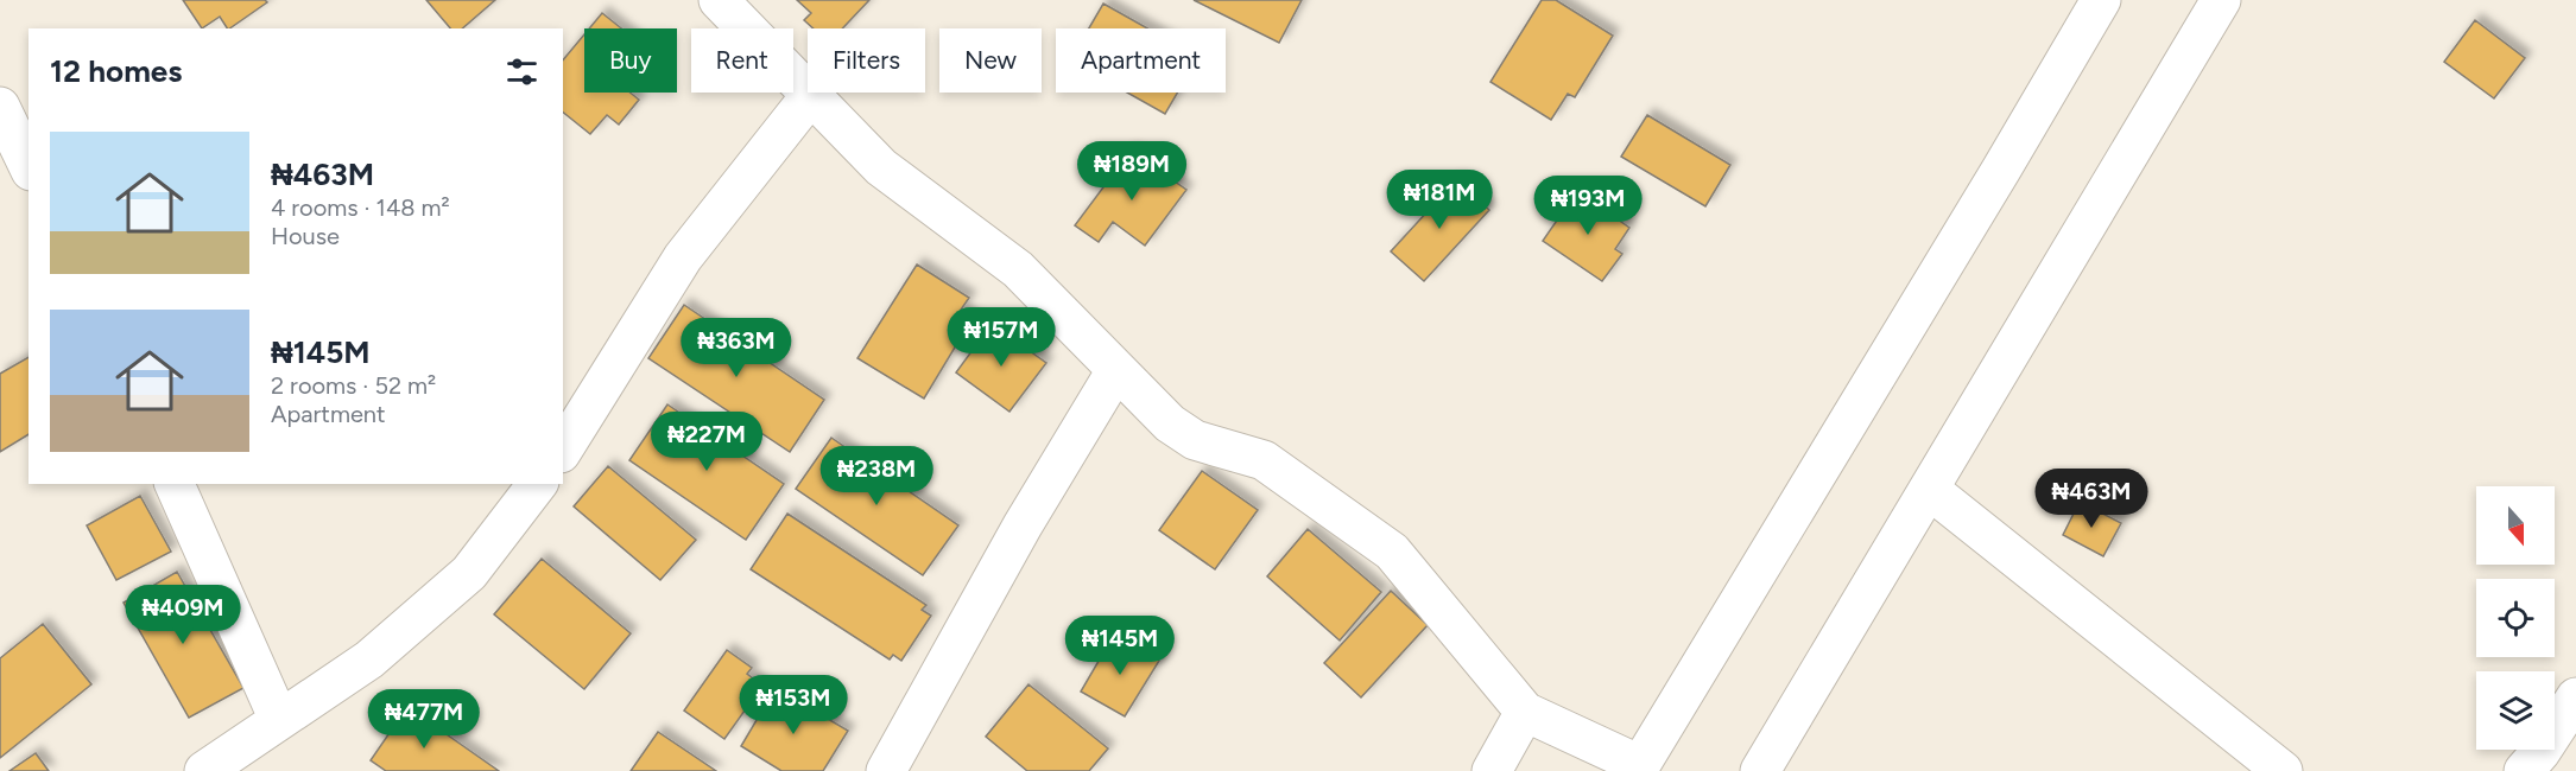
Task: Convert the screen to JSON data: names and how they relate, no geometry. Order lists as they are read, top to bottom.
{
  "north": "bottom",
  "page": {
    "chip": [
      "Buy",
      "Rent",
      "Filters",
      "New",
      "Apartment"
    ],
    "heading": "12 homes",
    "list": [
      {
        "name": "₦463M",
        "note": "4 rooms · 148 m² · House"
      },
      {
        "name": "₦145M",
        "note": "2 rooms · 52 m² · Apartment"
      }
    ],
    "price": [
      "₦189M",
      "₦181M",
      "₦193M",
      "₦157M",
      "₦363M",
      "₦227M",
      "₦238M",
      "₦463M",
      "₦409M",
      "₦145M",
      "₦153M",
      "₦477M"
    ]
  }
}
